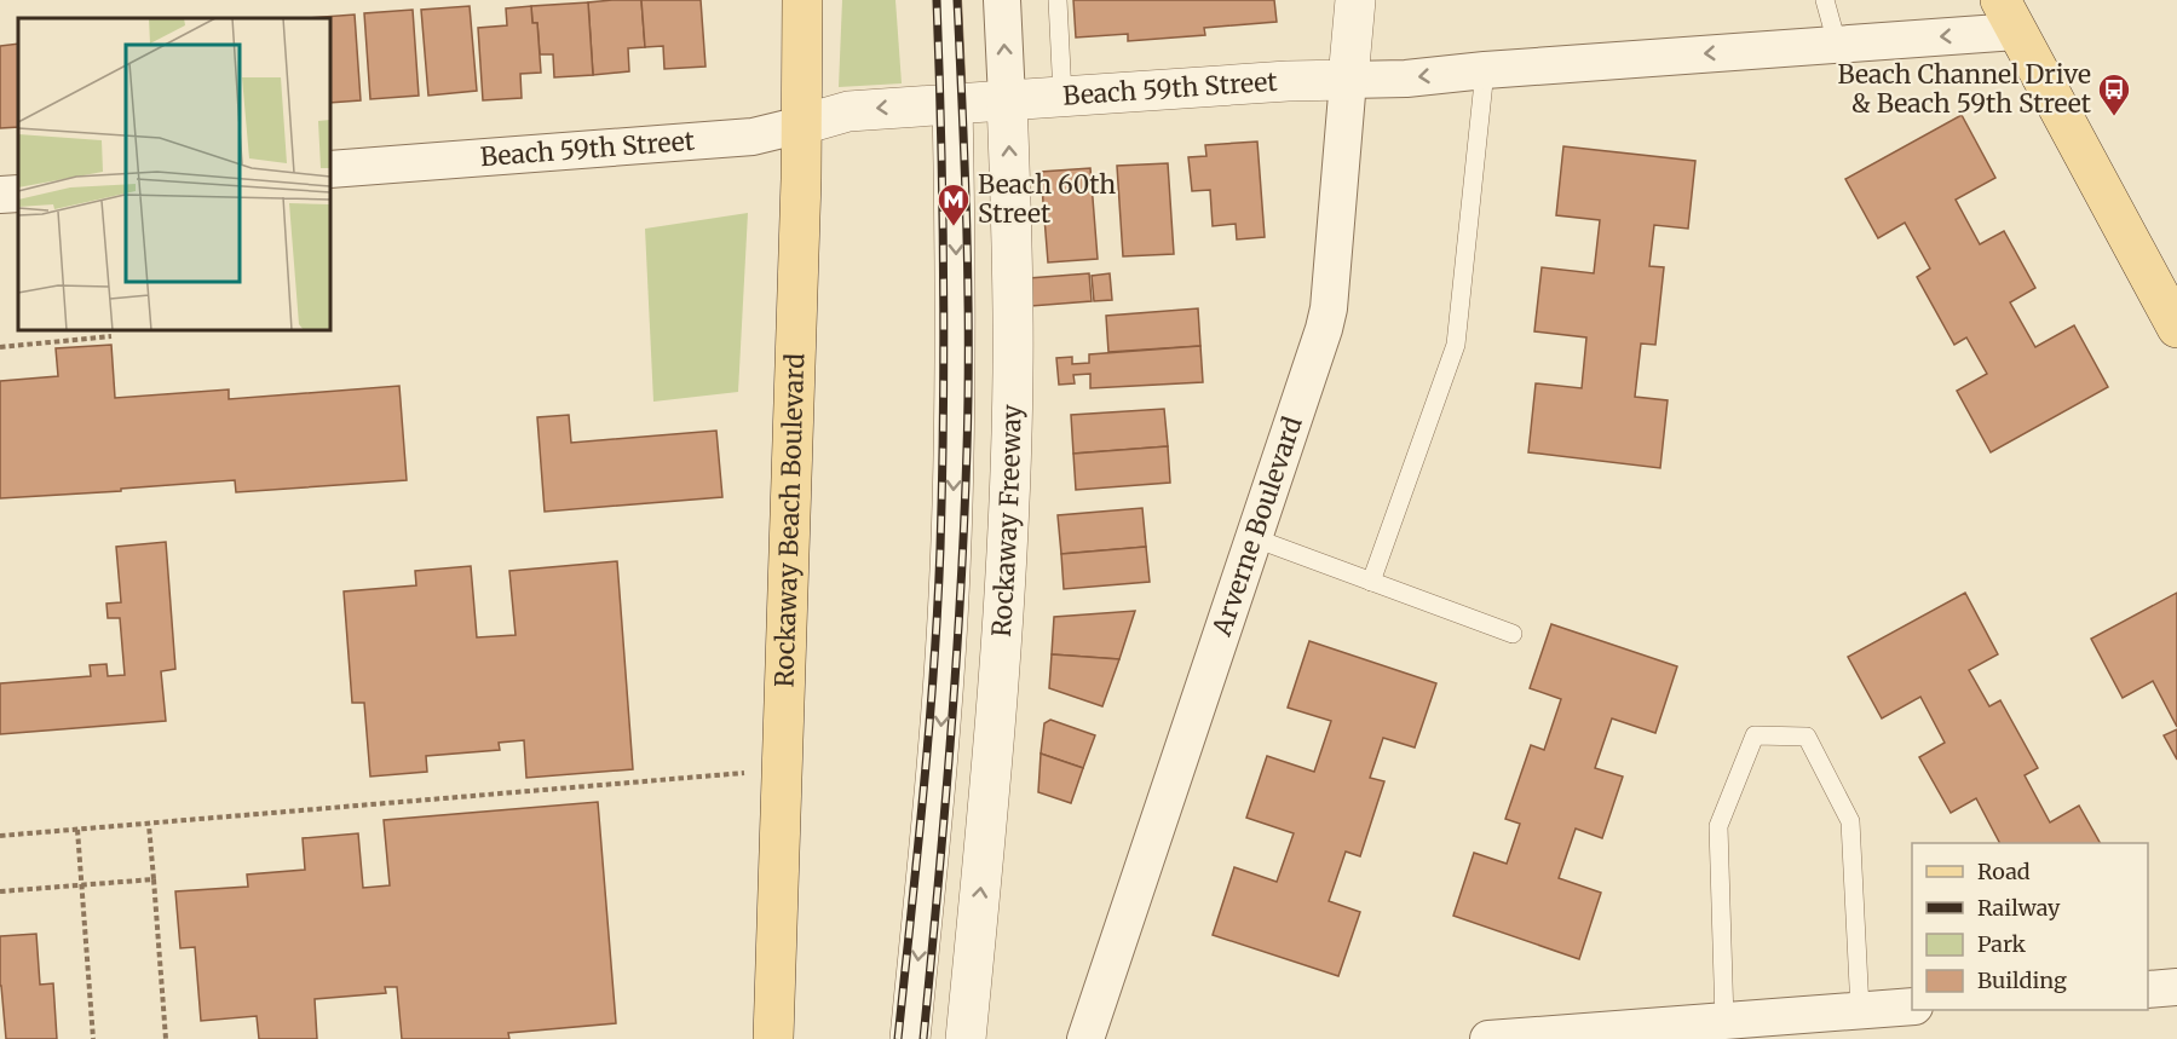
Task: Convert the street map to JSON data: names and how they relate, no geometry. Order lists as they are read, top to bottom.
{
  "streets": {
    "main road": ["Rockaway Beach Boulevard"],
    "street": ["Beach 59th Street", "Rockaway Freeway", "Arverne Boulevard"]
  },
  "crossings": [
    ["Beach 59th Street", "Rockaway Beach Boulevard"],
    ["Beach 59th Street", "Rockaway Freeway"],
    ["Beach 59th Street", "Arverne Boulevard"]
  ],
  "one_way": ["Beach 59th Street"],
  "places": {
    "bus stop": ["Beach Channel Drive & Beach 59th Street"],
    "metro station": ["Beach 60th Street"]
  },
  "legend": [
    "Road",
    "Railway",
    "Park",
    "Building"
  ]
}
